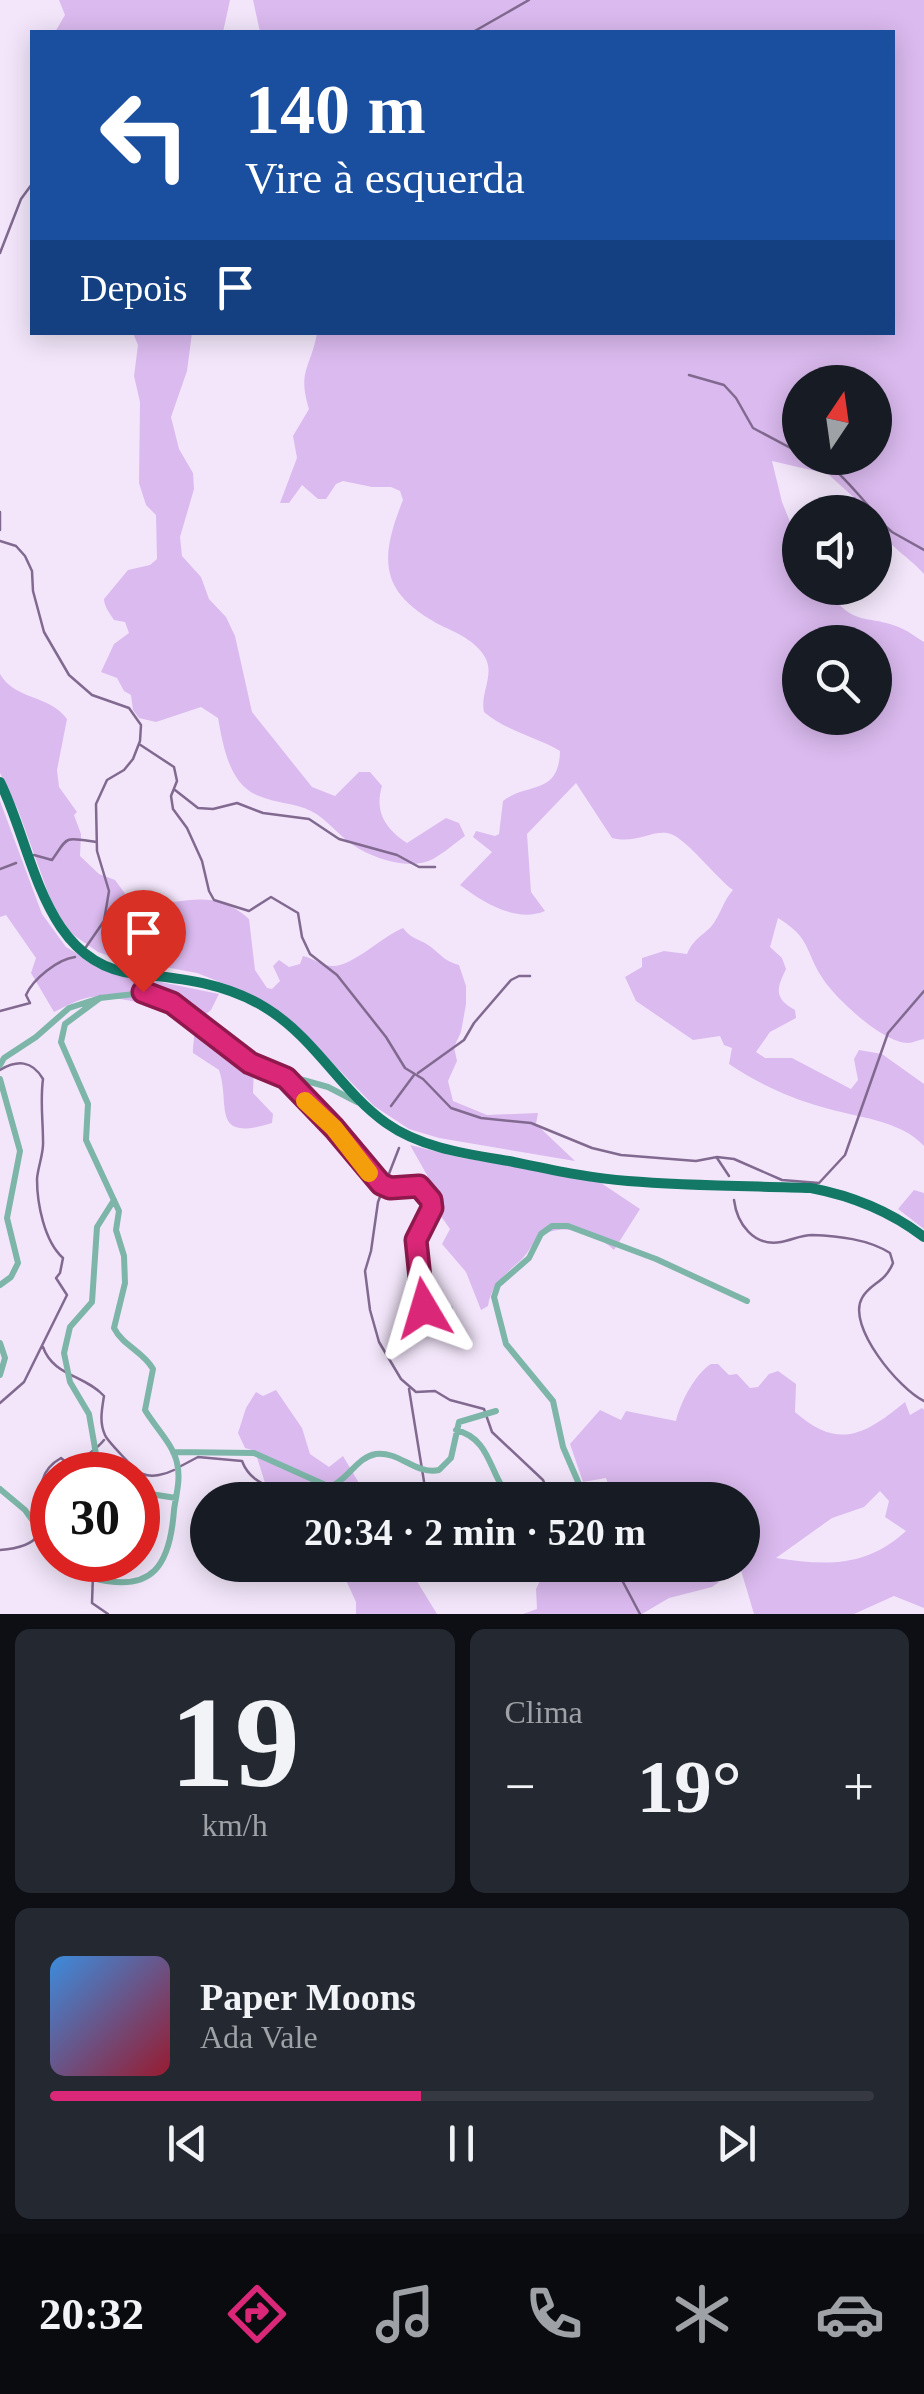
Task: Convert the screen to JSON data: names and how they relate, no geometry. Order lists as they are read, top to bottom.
{
  "north": "top",
  "page": {
    "turn": ["140 m", "Vire à esquerda"],
    "then": "Depois",
    "limit": "30",
    "trip": "20:34 · 2 min · 520 m",
    "tile": [
      ["19", "km/h"],
      "Clima"
    ],
    "heat": ["−", "19°", "+"],
    "song": ["Paper Moons", "Ada Vale"],
    "tabs": "20:32"
  }
}
